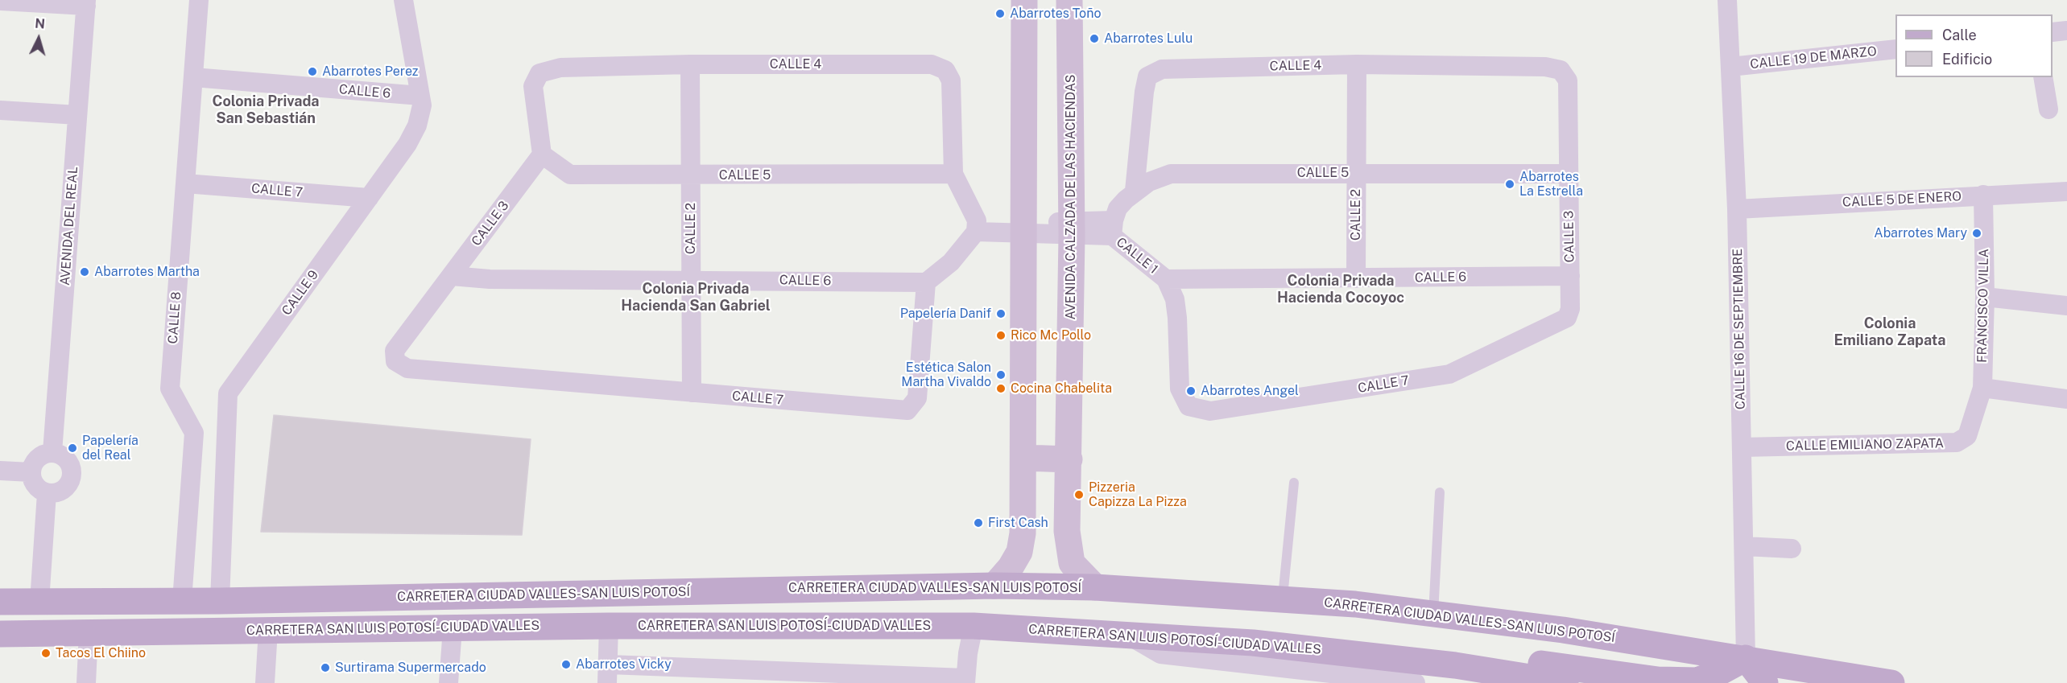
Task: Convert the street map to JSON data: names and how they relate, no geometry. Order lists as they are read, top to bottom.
{
  "streets": {
    "main road": ["CARRETERA CIUDAD VALLES-SAN LUIS POTOSÍ", "CARRETERA SAN LUIS POTOSÍ-CIUDAD VALLES"],
    "street": [
      "CALLE 19 DE MARZO",
      "CALLE 4",
      "CALLE 6",
      "CALLE 5",
      "CALLE 7",
      "AVENIDA CALZADA DE LAS HACIENDAS",
      "CALLE 5 DE ENERO",
      "CALLE 2",
      "CALLE 3",
      "AVENIDA DEL REAL",
      "CALLE 1",
      "CALLE 9",
      "FRANCISCO VILLA",
      "CALLE 8",
      "CALLE 16 DE SEPTIEMBRE",
      "CALLE EMILIANO ZAPATA"
    ]
  },
  "crossings": [
    ["CALLE 19 DE MARZO", "CALLE 16 DE SEPTIEMBRE"],
    ["CALLE 4", "CALLE 5"],
    ["CALLE 4", "CALLE 2"],
    ["CALLE 4", "CALLE 3"],
    ["CALLE 6", "CALLE 7"],
    ["CALLE 6", "CALLE 2"],
    ["CALLE 6", "CALLE 3"],
    ["CALLE 6", "CALLE 1"],
    ["CALLE 6", "CALLE 9"],
    ["CALLE 6", "CALLE 8"],
    ["CALLE 5", "CALLE 2"],
    ["CALLE 5", "CALLE 3"],
    ["CALLE 5", "CALLE 1"],
    ["CALLE 7", "CALLE 2"],
    ["CALLE 7", "CALLE 3"],
    ["CALLE 7", "CALLE 1"],
    ["CALLE 7", "CALLE 9"],
    ["CALLE 7", "CALLE 8"],
    ["AVENIDA CALZADA DE LAS HACIENDAS", "CALLE 1"],
    ["AVENIDA CALZADA DE LAS HACIENDAS", "CARRETERA CIUDAD VALLES-SAN LUIS POTOSÍ"],
    ["CALLE 5 DE ENERO", "FRANCISCO VILLA"],
    ["CALLE 5 DE ENERO", "CALLE 16 DE SEPTIEMBRE"],
    ["CALLE 9", "CARRETERA CIUDAD VALLES-SAN LUIS POTOSÍ"],
    ["FRANCISCO VILLA", "CALLE EMILIANO ZAPATA"],
    ["CALLE 16 DE SEPTIEMBRE", "CALLE EMILIANO ZAPATA"],
    ["CALLE 16 DE SEPTIEMBRE", "CARRETERA CIUDAD VALLES-SAN LUIS POTOSÍ"]
  ],
  "districts": [
    "Colonia Privada San Sebastián",
    "Colonia Privada Hacienda Cocoyoc",
    "Colonia Privada Hacienda San Gabriel",
    "Colonia Emiliano Zapata"
  ],
  "places": [
    "Abarrotes Toño",
    "Abarrotes Lulu",
    "Abarrotes Perez",
    "Abarrotes La Estrella",
    "Abarrotes Mary",
    "Abarrotes Martha",
    "Papelería Danif",
    "Rico Mc Pollo",
    "Estética Salon Martha Vivaldo",
    "Cocina Chabelita",
    "Abarrotes Angel",
    "Papelería del Real",
    "Pizzeria Capizza La Pizza",
    "First Cash",
    "Tacos El Chiino",
    "Abarrotes Vicky",
    "Surtirama Supermercado"
  ],
  "legend": ["Calle", "Edificio"],
  "north": "top"
}
